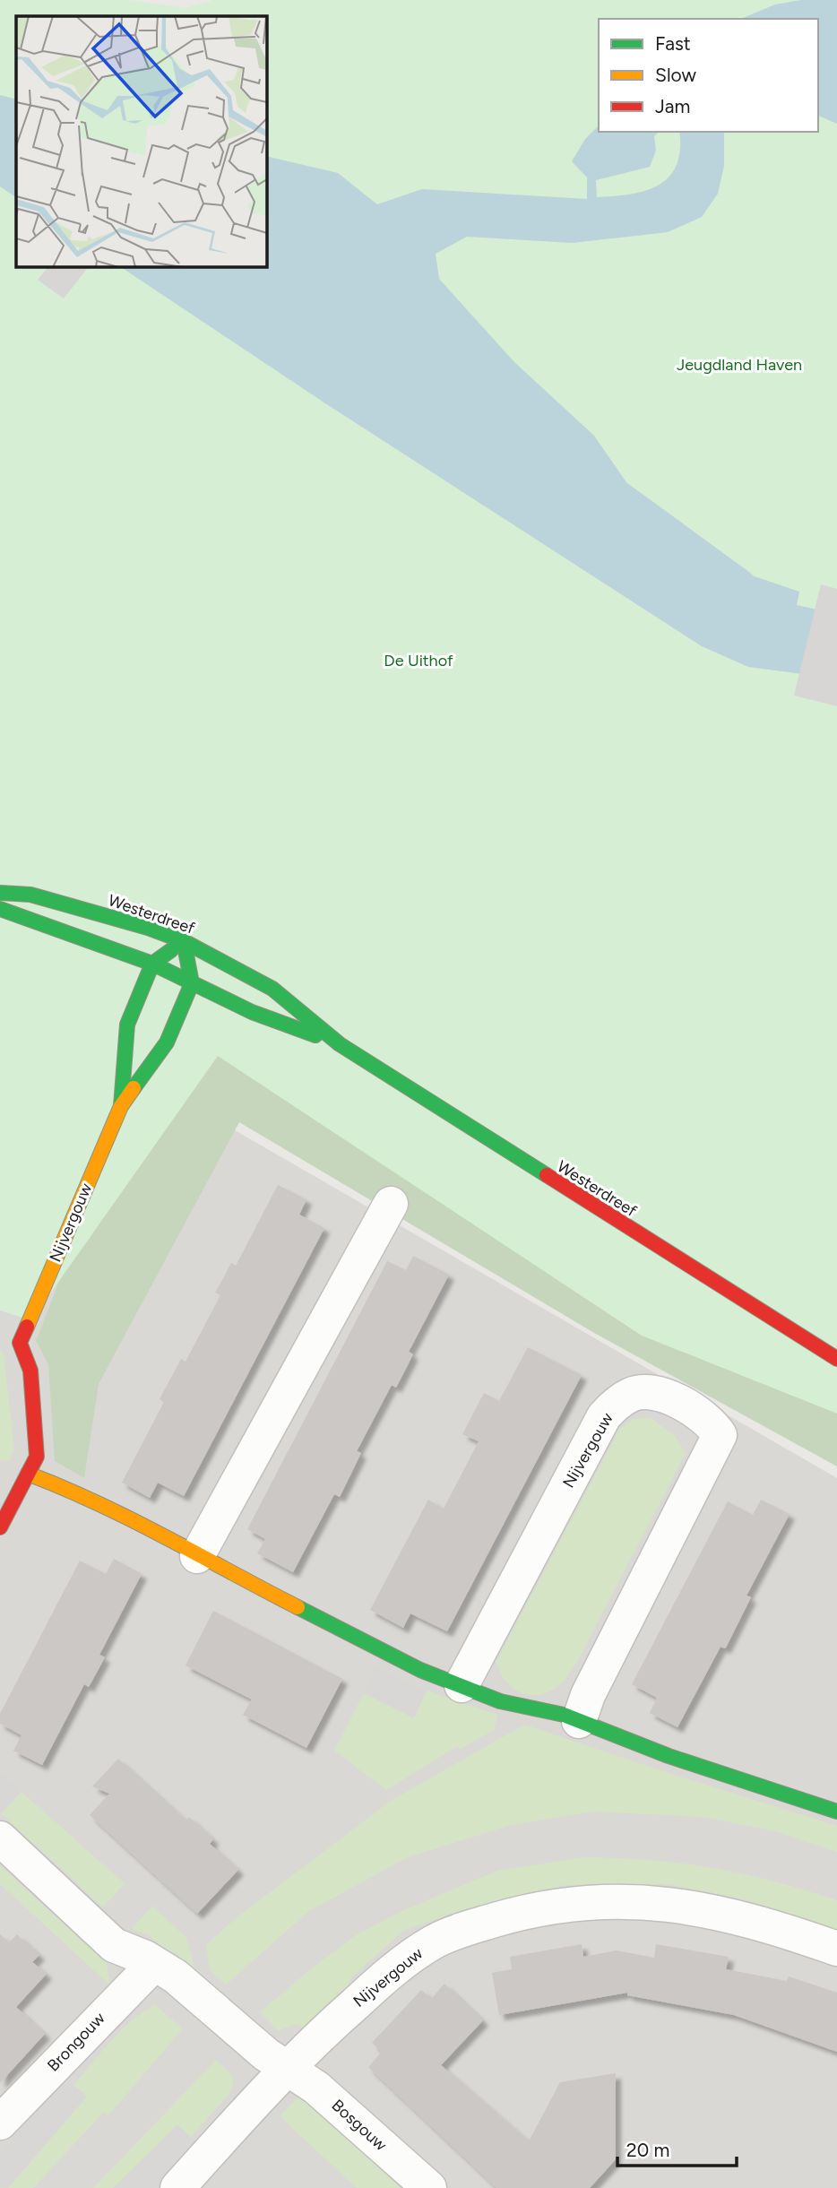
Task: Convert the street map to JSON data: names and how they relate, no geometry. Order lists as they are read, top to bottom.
{
  "streets": {
    "street": [
      "Westerdreef",
      "Nijvergouw",
      "Brongouw",
      "Bosgouw"
    ]
  },
  "crossings": [
    ["Westerdreef", "Nijvergouw"],
    ["Nijvergouw", "Bosgouw"],
    ["Brongouw", "Bosgouw"]
  ],
  "parks": ["Jeugdland Haven", "De Uithof"],
  "legend": ["Fast", "Slow", "Jam"],
  "scale_bar": "20 m"
}
